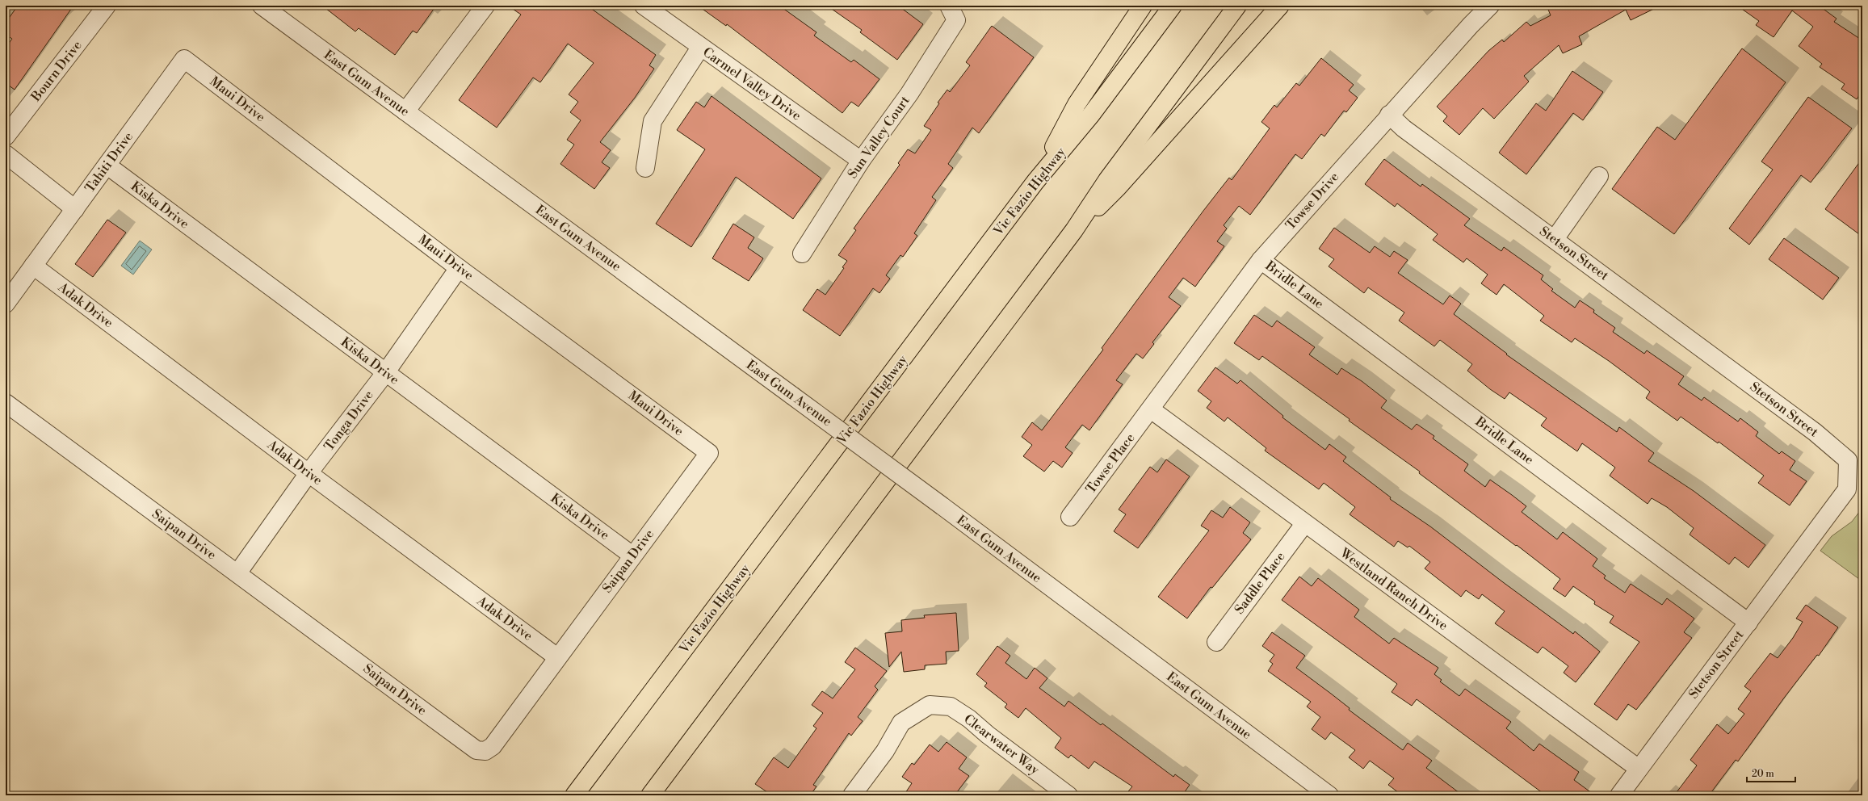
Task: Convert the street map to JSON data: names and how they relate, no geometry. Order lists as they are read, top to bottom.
{
  "streets": {
    "highway": ["Vic Fazio Highway"],
    "street": [
      "Bourn Drive",
      "East Gum Avenue",
      "Carmel Valley Drive",
      "Maui Drive",
      "Sun Valley Court",
      "Tahiti Drive",
      "Towse Drive",
      "Kiska Drive",
      "Stetson Street",
      "Bridle Lane",
      "Adak Drive",
      "Tonga Drive",
      "Towse Place",
      "Saipan Drive",
      "Saddle Place",
      "Westland Ranch Drive",
      "Clearwater Way"
    ]
  },
  "crossings": [
    ["Carmel Valley Drive", "Sun Valley Court"],
    ["Maui Drive", "Tahiti Drive"],
    ["Maui Drive", "Tonga Drive"],
    ["Maui Drive", "Saipan Drive"],
    ["Tahiti Drive", "Kiska Drive"],
    ["Tahiti Drive", "Adak Drive"],
    ["Towse Drive", "Stetson Street"],
    ["Towse Drive", "Bridle Lane"],
    ["Towse Drive", "Towse Place"],
    ["Towse Drive", "Westland Ranch Drive"],
    ["Kiska Drive", "Tonga Drive"],
    ["Kiska Drive", "Saipan Drive"],
    ["Stetson Street", "Bridle Lane"],
    ["Stetson Street", "Westland Ranch Drive"],
    ["Adak Drive", "Tonga Drive"],
    ["Adak Drive", "Saipan Drive"],
    ["Tonga Drive", "Saipan Drive"],
    ["Towse Place", "Westland Ranch Drive"],
    ["Saddle Place", "Westland Ranch Drive"]
  ],
  "scale_bar": "20 m"
}
